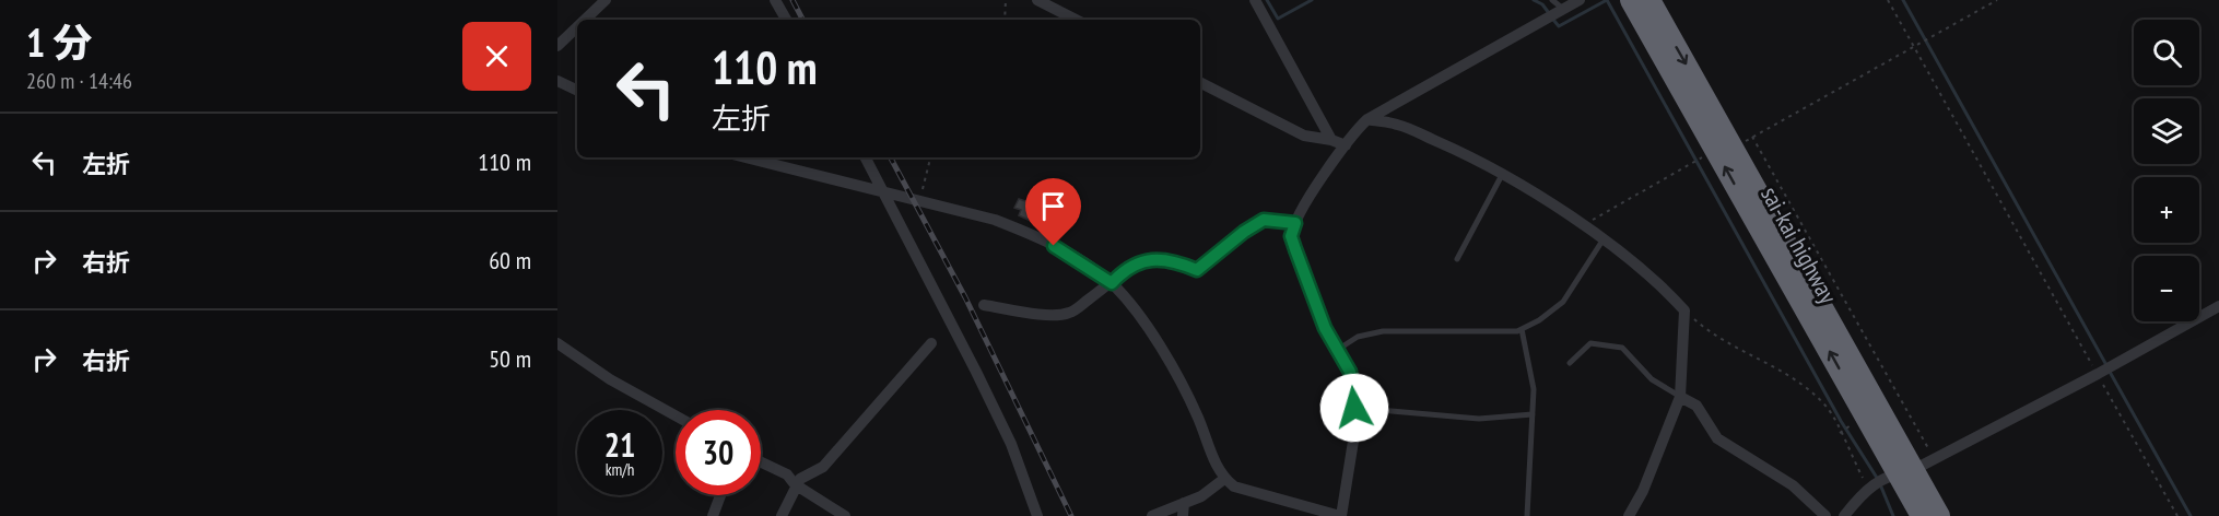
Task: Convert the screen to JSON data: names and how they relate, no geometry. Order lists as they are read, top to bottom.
{
  "streets": {
    "highway": ["sai-kai highway"]
  },
  "page": {
    "heading": ["1 分", "260 m · 14:46"],
    "map_buttons": ["+", "−"],
    "turn": ["110 m", "左折"],
    "list": [
      {
        "name": "左折",
        "value": "110 m"
      },
      {
        "name": "右折",
        "value": "60 m"
      },
      {
        "name": "右折",
        "value": "50 m"
      }
    ],
    "speed": "21 km/h",
    "limit": "30"
  }
}
